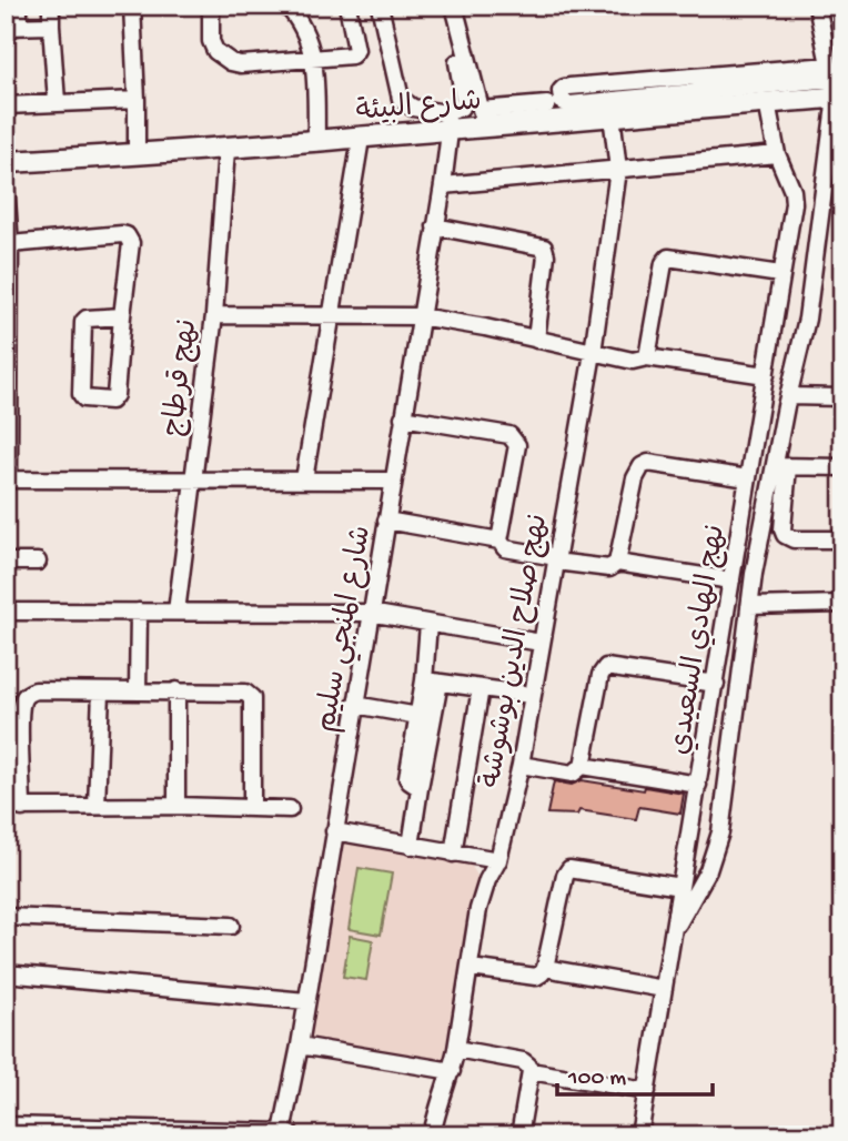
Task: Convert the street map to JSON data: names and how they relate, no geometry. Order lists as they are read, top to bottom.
{
  "streets": {
    "main road": ["شارع البيئة"],
    "street": [
      "نهج قرطاج",
      "شارع المنجي سليم",
      "نهج الهادي السعيدي",
      "نهج صلاح الدين بوشوشة"
    ]
  },
  "crossings": [
    ["شارع البيئة", "نهج قرطاج"],
    ["شارع البيئة", "شارع المنجي سليم"],
    ["شارع البيئة", "نهج الهادي السعيدي"],
    ["شارع البيئة", "نهج صلاح الدين بوشوشة"]
  ],
  "scale_bar": "100 m"
}
